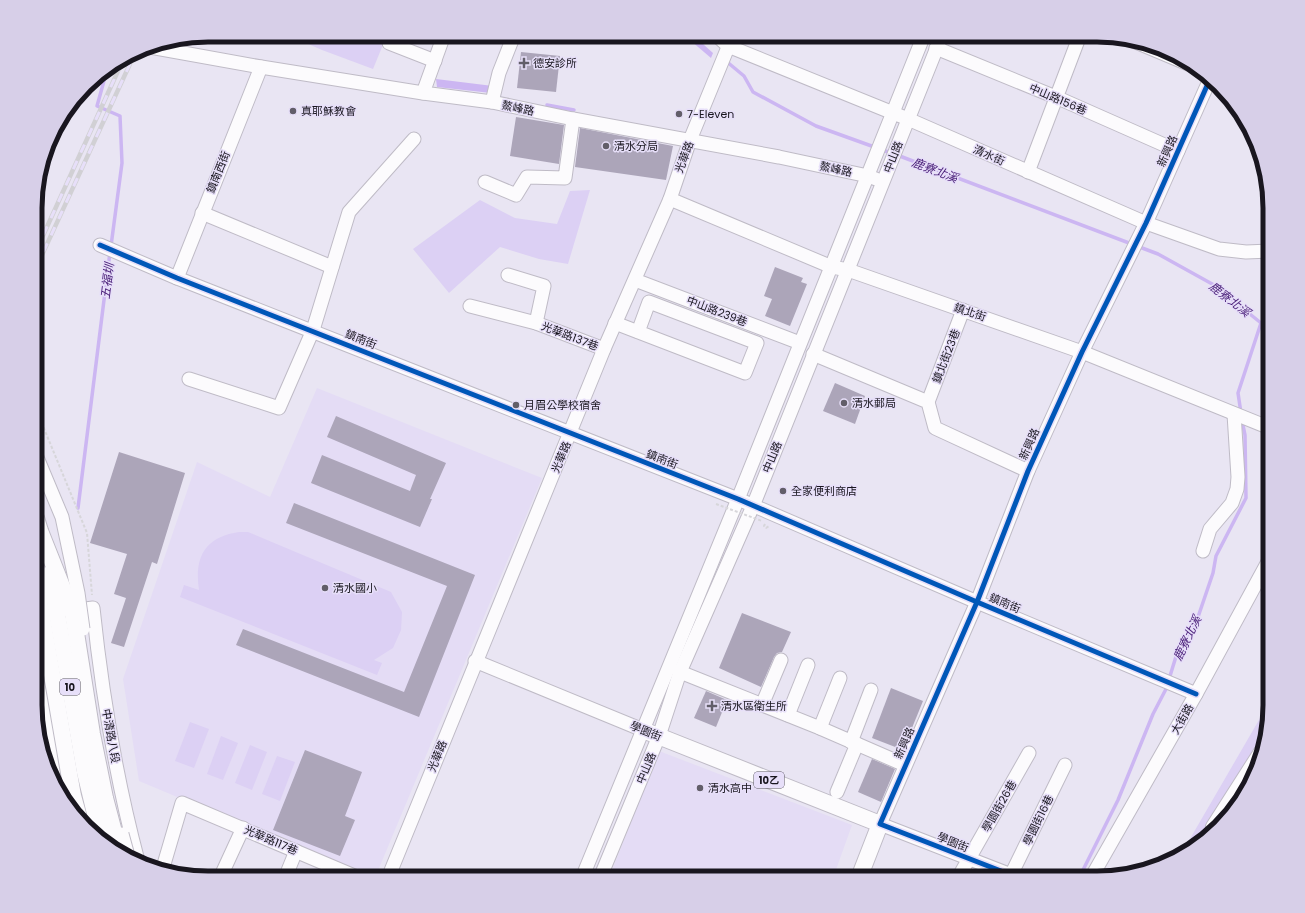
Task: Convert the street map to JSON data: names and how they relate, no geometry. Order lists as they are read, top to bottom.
{
  "streets": {
    "main road": [
      "新興路",
      "10",
      "學園街",
      "10乙"
    ],
    "street": [
      "中山路156巷",
      "鰲峰路",
      "清水街",
      "光華路",
      "中山路",
      "鎮南西街",
      "中山路239巷",
      "鎮北街",
      "光華路137巷",
      "鎮南街",
      "鎮北街23巷",
      "大街路",
      "中清路八段",
      "學園街26巷",
      "學園街16巷",
      "光華路117巷"
    ]
  },
  "crossings": [
    ["中山路156巷", "新興路"],
    ["中山路156巷", "中山路"],
    ["鰲峰路", "光華路"],
    ["鰲峰路", "中山路"],
    ["鰲峰路", "鎮南西街"],
    ["新興路", "清水街"],
    ["新興路", "鎮北街"],
    ["新興路", "鎮南街"],
    ["新興路", "學園街"],
    ["清水街", "中山路"],
    ["光華路", "中山路239巷"],
    ["光華路", "鎮北街"],
    ["光華路", "光華路137巷"],
    ["光華路", "鎮南街"],
    ["光華路", "學園街"],
    ["中山路", "中山路239巷"],
    ["中山路", "鎮北街"],
    ["中山路", "鎮南街"],
    ["中山路", "學園街"],
    ["鎮南西街", "鎮南街"],
    ["鎮北街", "鎮北街23巷"],
    ["鎮南街", "大街路"],
    ["學園街", "學園街26巷"]
  ],
  "water": ["鹿寮北溪", "五福圳"],
  "places": {
    "health": ["德安診所", "清水區衛生所"],
    "other": [
      "真耶穌教會",
      "7-Eleven",
      "清水分局",
      "清水郵局",
      "月眉公學校宿舍",
      "全家便利商店",
      "清水國小",
      "清水高中"
    ]
  }
}
